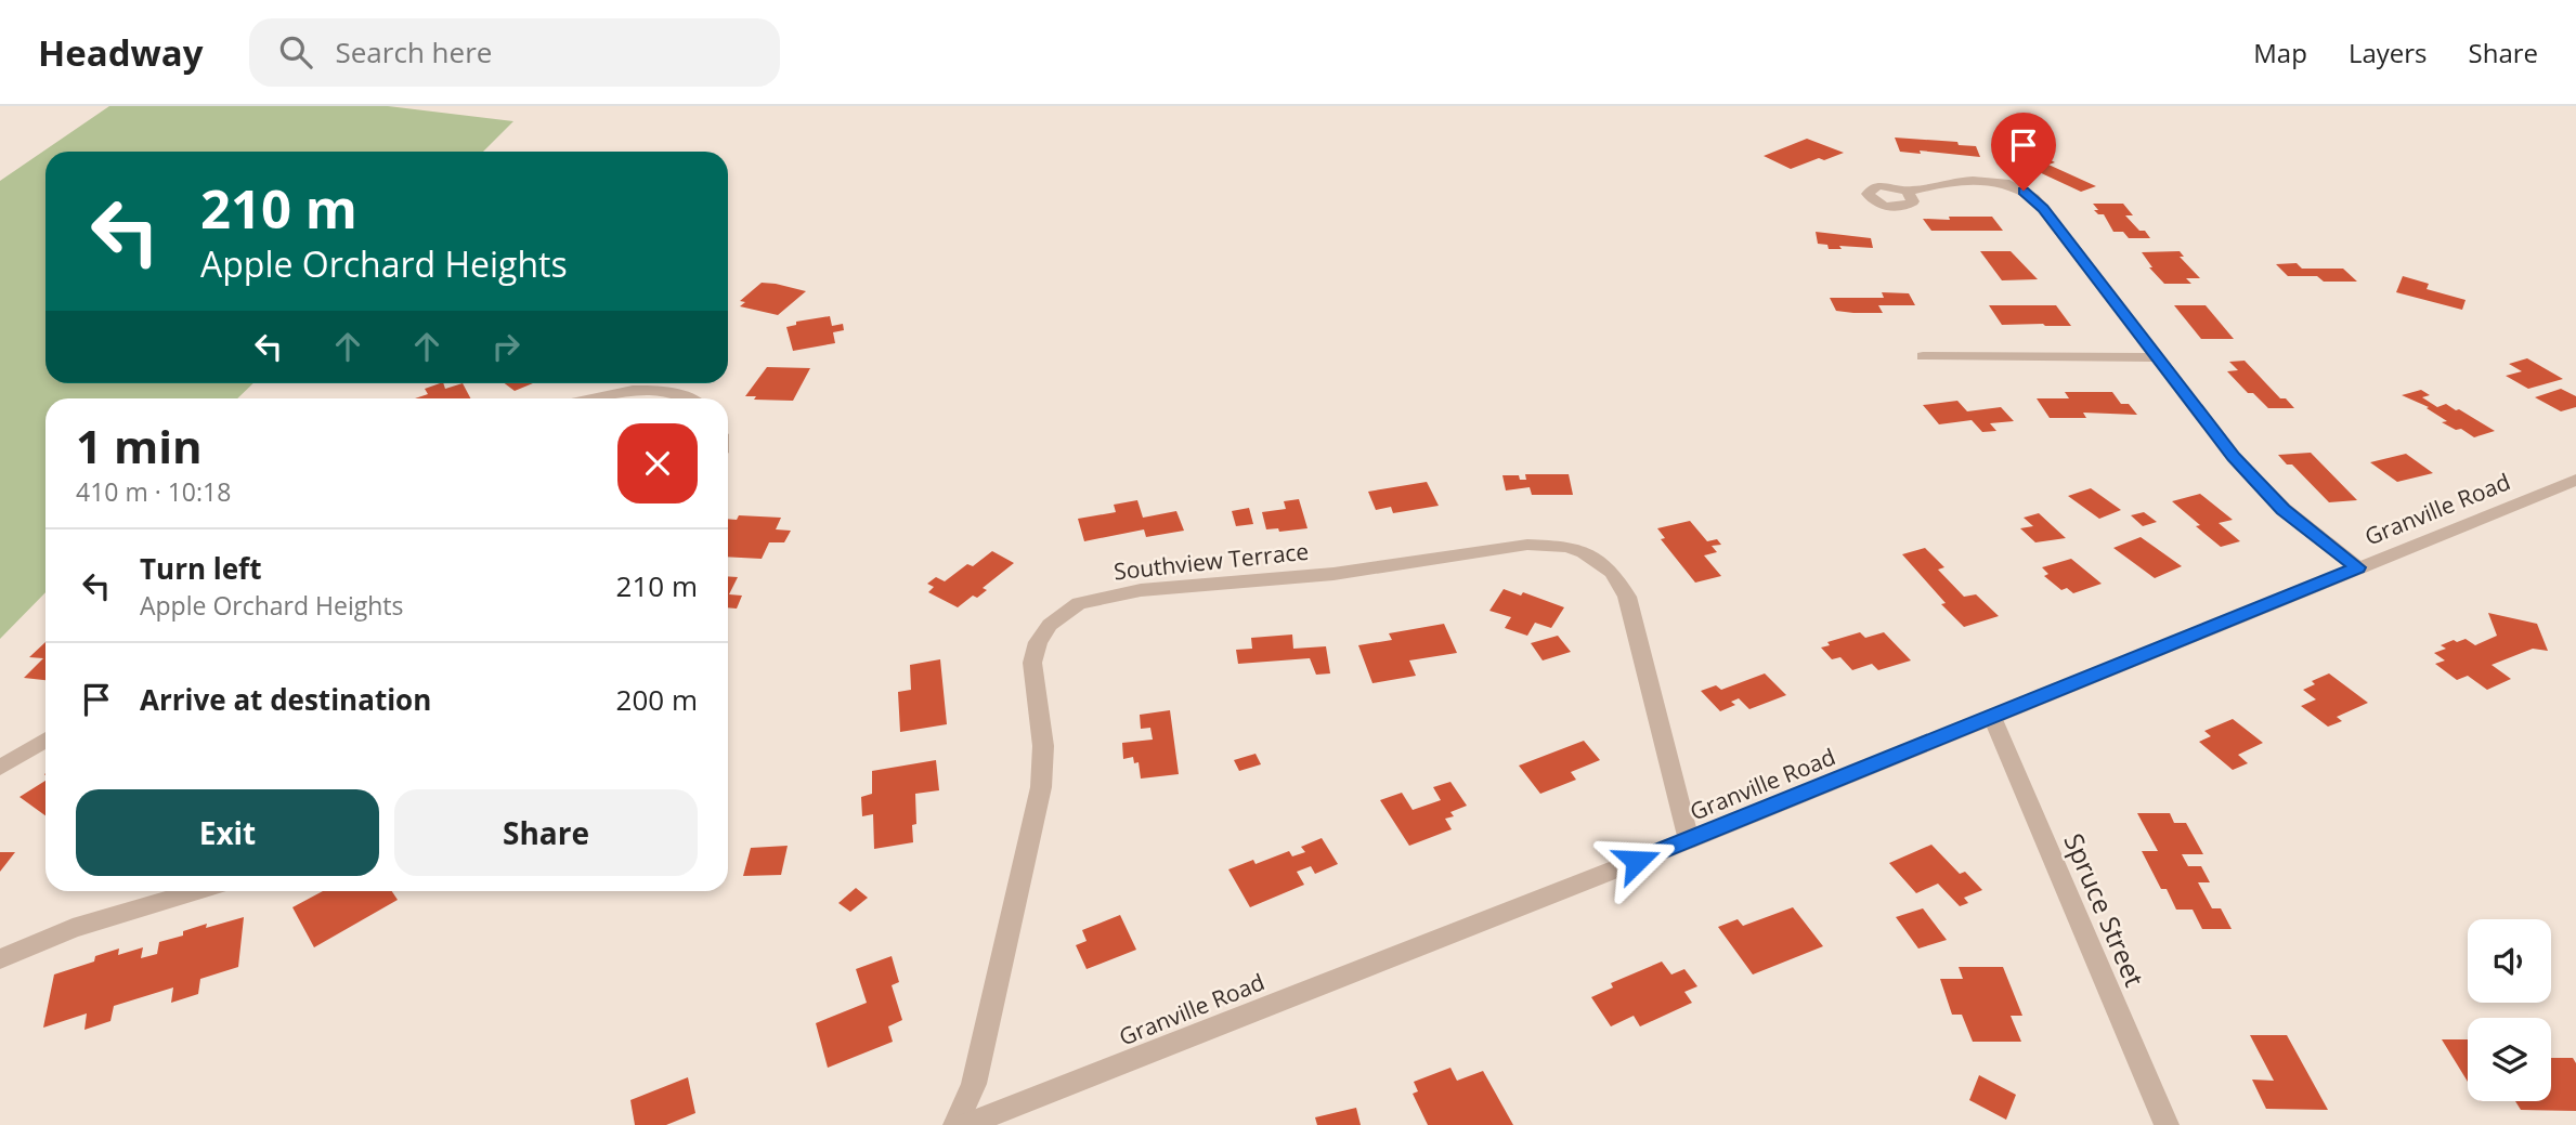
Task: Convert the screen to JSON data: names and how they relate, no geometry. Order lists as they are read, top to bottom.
{
  "streets": {
    "street": ["Granville Road", "Southview Terrace", "Spruce Street"]
  },
  "crossings": [
    ["Granville Road", "Southview Terrace"],
    ["Granville Road", "Spruce Street"]
  ],
  "page": {
    "header": "Headway",
    "search": "Search here",
    "nav": ["Map", "Layers", "Share"],
    "turn": ["210 m", "Apple Orchard Heights"],
    "heading": ["1 min", "410 m · 10:18"],
    "list": [
      {
        "name": "Turn left",
        "note": "Apple Orchard Heights",
        "value": "210 m"
      },
      {
        "name": "Arrive at destination",
        "value": "200 m"
      }
    ],
    "buttons": ["Exit", "Share"]
  }
}
